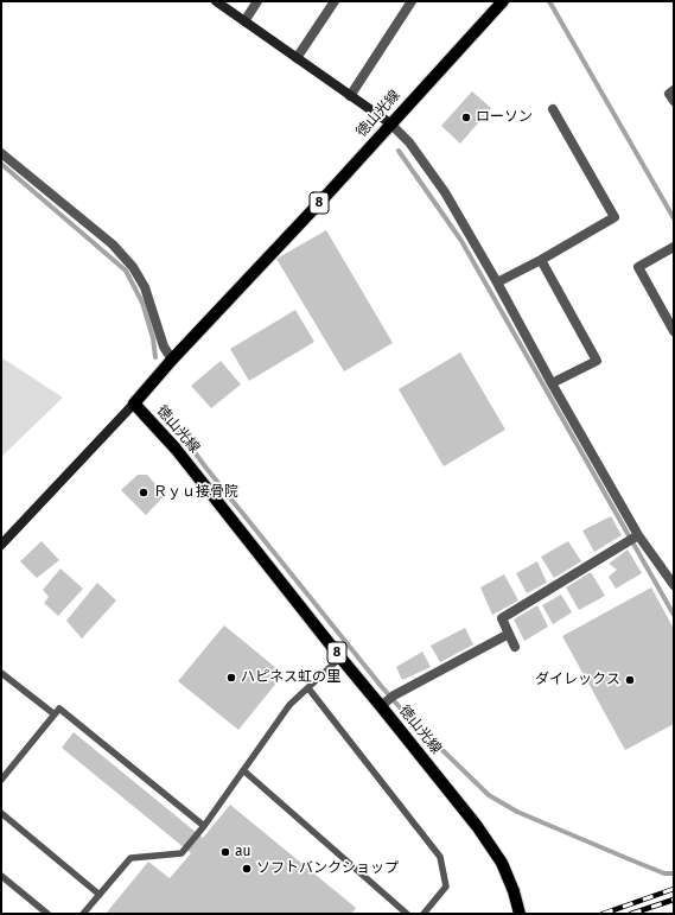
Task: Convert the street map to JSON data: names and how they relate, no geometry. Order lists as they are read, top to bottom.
{
  "streets": {
    "main road": ["徳山光線", "8"]
  },
  "places": [
    "ローソン",
    "Ｒｙｕ接骨院",
    "ハピネス虹の里",
    "ダイレックス",
    "au",
    "ソフトバンクショップ"
  ]
}
